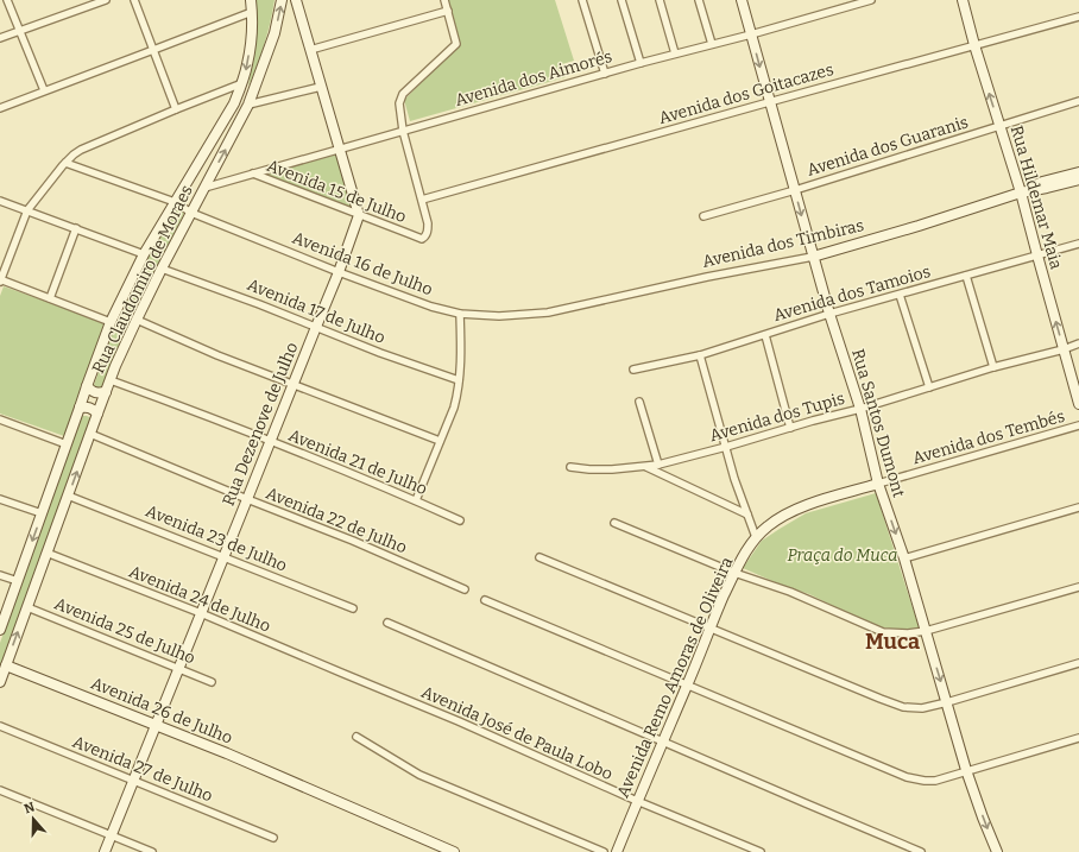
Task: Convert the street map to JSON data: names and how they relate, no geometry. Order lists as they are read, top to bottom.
{
  "streets": {
    "main road": [
      "Rua Hildemar Maia",
      "Avenida dos Timbiras",
      "Rua Claudomiro de Moraes",
      "Rua Santos Dumont",
      "Rua Dezenove de Julho",
      "Avenida Remo Amoras de Oliveira",
      "Avenida 26 de Julho"
    ],
    "street": [
      "Avenida dos Aimorés",
      "Avenida dos Goitacazes",
      "Avenida dos Guaranis",
      "Avenida 15 de Julho",
      "Avenida 16 de Julho",
      "Avenida dos Tamoios",
      "Avenida 17 de Julho",
      "Avenida dos Tupis",
      "Avenida dos Tembés",
      "Avenida 21 de Julho",
      "Avenida 22 de Julho",
      "Avenida 23 de Julho",
      "Avenida 24 de Julho",
      "Avenida 25 de Julho",
      "Avenida José de Paula Lobo",
      "Avenida 27 de Julho"
    ]
  },
  "crossings": [
    ["Avenida dos Aimorés", "Avenida 15 de Julho"],
    ["Avenida dos Aimorés", "Rua Claudomiro de Moraes"],
    ["Avenida dos Aimorés", "Rua Santos Dumont"],
    ["Avenida dos Goitacazes", "Avenida 15 de Julho"],
    ["Avenida dos Goitacazes", "Rua Hildemar Maia"],
    ["Avenida dos Goitacazes", "Rua Santos Dumont"],
    ["Avenida dos Guaranis", "Rua Hildemar Maia"],
    ["Avenida dos Guaranis", "Rua Santos Dumont"],
    ["Avenida 15 de Julho", "Rua Dezenove de Julho"],
    ["Rua Hildemar Maia", "Avenida dos Timbiras"],
    ["Rua Hildemar Maia", "Avenida dos Tamoios"],
    ["Rua Hildemar Maia", "Avenida dos Tupis"],
    ["Avenida dos Timbiras", "Avenida 16 de Julho"],
    ["Avenida dos Timbiras", "Rua Santos Dumont"],
    ["Avenida 16 de Julho", "Rua Claudomiro de Moraes"],
    ["Avenida 16 de Julho", "Rua Dezenove de Julho"],
    ["Rua Claudomiro de Moraes", "Avenida 17 de Julho"],
    ["Rua Claudomiro de Moraes", "Avenida 21 de Julho"],
    ["Rua Claudomiro de Moraes", "Avenida 22 de Julho"],
    ["Rua Claudomiro de Moraes", "Avenida 23 de Julho"],
    ["Rua Claudomiro de Moraes", "Avenida 24 de Julho"],
    ["Rua Claudomiro de Moraes", "Avenida 25 de Julho"],
    ["Rua Claudomiro de Moraes", "Avenida 26 de Julho"],
    ["Avenida dos Tamoios", "Rua Santos Dumont"],
    ["Avenida 17 de Julho", "Rua Dezenove de Julho"],
    ["Avenida dos Tupis", "Rua Santos Dumont"],
    ["Rua Santos Dumont", "Avenida dos Tembés"],
    ["Rua Santos Dumont", "Avenida Remo Amoras de Oliveira"],
    ["Rua Dezenove de Julho", "Avenida 21 de Julho"],
    ["Rua Dezenove de Julho", "Avenida 22 de Julho"],
    ["Rua Dezenove de Julho", "Avenida 23 de Julho"],
    ["Rua Dezenove de Julho", "Avenida 24 de Julho"],
    ["Rua Dezenove de Julho", "Avenida 25 de Julho"],
    ["Rua Dezenove de Julho", "Avenida 26 de Julho"],
    ["Rua Dezenove de Julho", "Avenida 27 de Julho"],
    ["Avenida dos Tembés", "Avenida Remo Amoras de Oliveira"],
    ["Avenida 24 de Julho", "Avenida José de Paula Lobo"],
    ["Avenida Remo Amoras de Oliveira", "Avenida José de Paula Lobo"]
  ],
  "one_way": ["Rua Hildemar Maia", "Rua Santos Dumont"],
  "districts": ["Muca"],
  "parks": ["Praça do Muca"],
  "north": "top"
}
